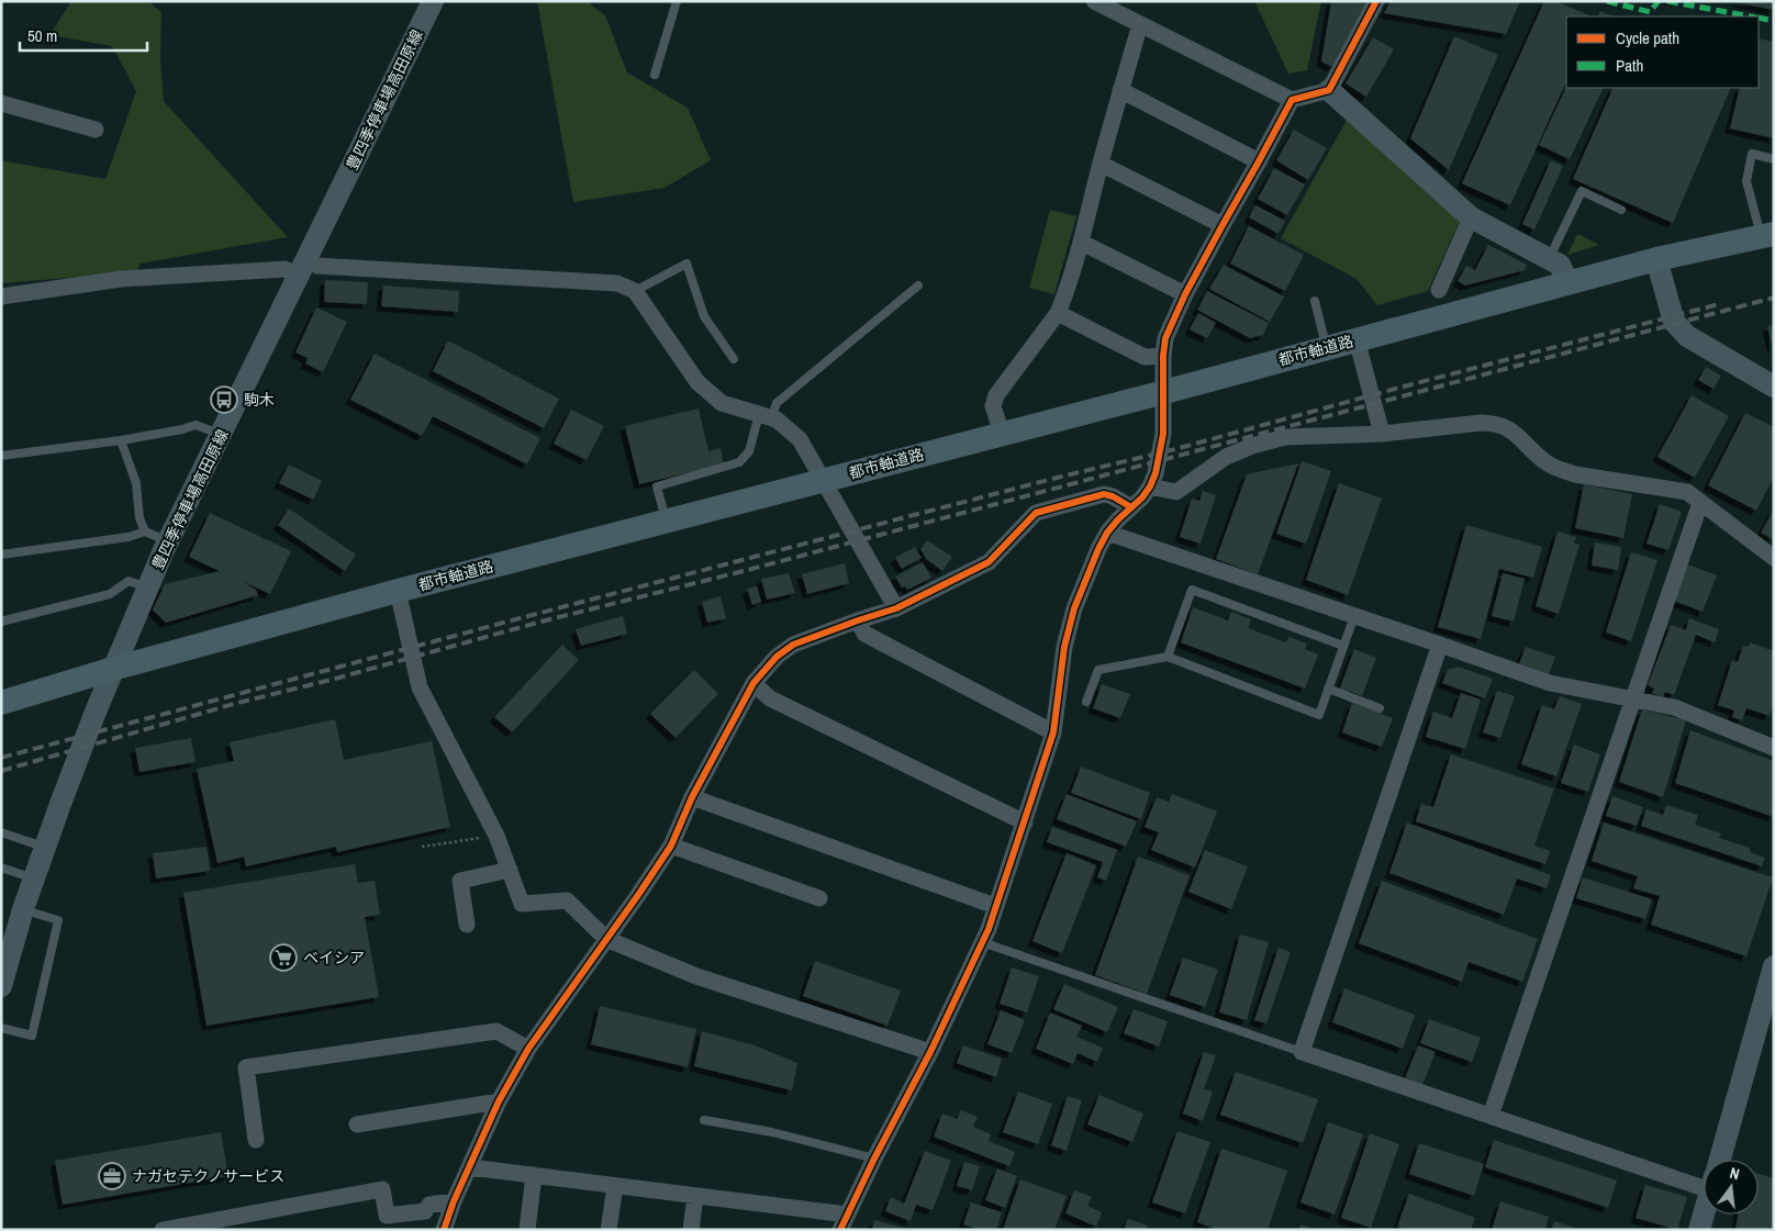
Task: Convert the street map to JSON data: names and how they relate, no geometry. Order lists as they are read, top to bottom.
{
  "streets": {
    "main road": ["豊四季停車場高田原線", "都市軸道路"]
  },
  "crossings": [
    ["豊四季停車場高田原線", "都市軸道路"]
  ],
  "places": {
    "bus stop": ["駒木"],
    "supermarket": ["ベイシア"],
    "office": ["ナガセテクノサービス"]
  },
  "legend": ["Cycle path", "Path"],
  "scale_bar": "50 m",
  "north": "top"
}
